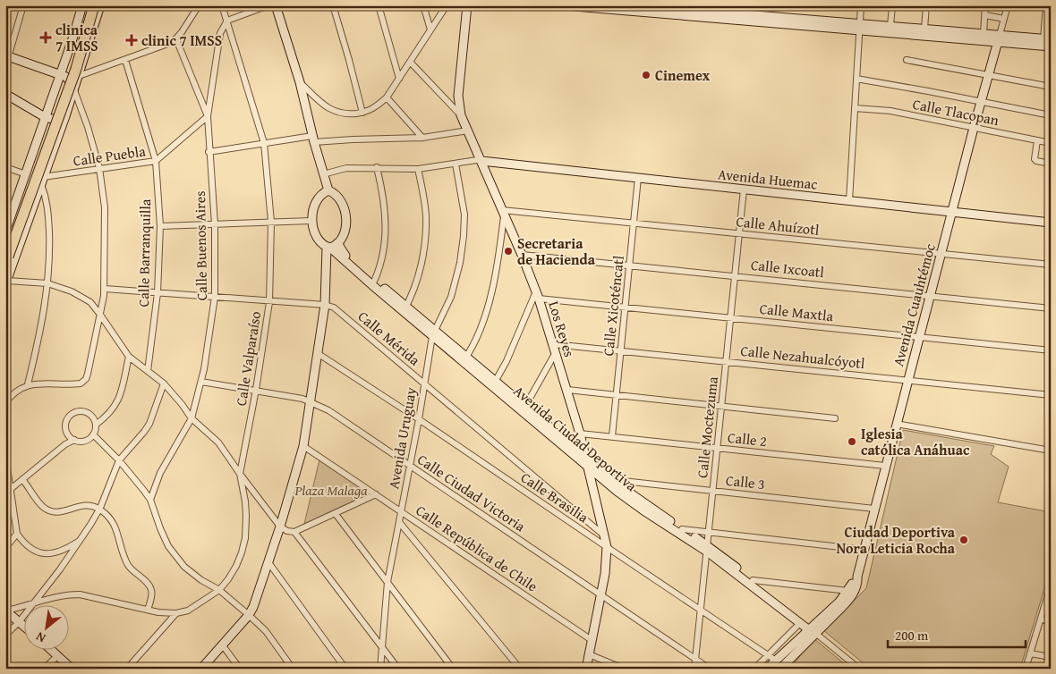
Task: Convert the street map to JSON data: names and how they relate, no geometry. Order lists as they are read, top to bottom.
{
  "streets": {
    "street": [
      "Calle Tlacopan",
      "Calle Puebla",
      "Avenida Huemac",
      "Calle Ahuízotl",
      "Calle Buenos Aires",
      "Calle Barranquilla",
      "Calle Ixcoatl",
      "Avenida Cuauhtémoc",
      "Calle Xicoténcatl",
      "Calle Maxtla",
      "Los Reyes",
      "Calle Mérida",
      "Calle Nezahualcóyotl",
      "Calle Valparaíso",
      "Calle Moctezuma",
      "Avenida Uruguay",
      "Avenida Ciudad Deportiva",
      "Calle 2",
      "Calle 3",
      "Calle Ciudad Victoria",
      "Calle Brasilia",
      "Calle República de Chile"
    ]
  },
  "crossings": [
    ["Calle Tlacopan", "Avenida Cuauhtémoc"],
    ["Calle Puebla", "Calle Buenos Aires"],
    ["Calle Puebla", "Calle Barranquilla"],
    ["Avenida Huemac", "Avenida Cuauhtémoc"],
    ["Avenida Huemac", "Calle Xicoténcatl"],
    ["Avenida Huemac", "Los Reyes"],
    ["Avenida Huemac", "Calle Moctezuma"],
    ["Calle Ahuízotl", "Avenida Cuauhtémoc"],
    ["Calle Ahuízotl", "Calle Xicoténcatl"],
    ["Calle Ahuízotl", "Los Reyes"],
    ["Calle Ahuízotl", "Calle Moctezuma"],
    ["Calle Buenos Aires", "Calle Mérida"],
    ["Calle Buenos Aires", "Calle Ciudad Victoria"],
    ["Calle Barranquilla", "Calle Mérida"],
    ["Calle Ixcoatl", "Avenida Cuauhtémoc"],
    ["Calle Ixcoatl", "Calle Xicoténcatl"],
    ["Calle Ixcoatl", "Los Reyes"],
    ["Calle Ixcoatl", "Calle Moctezuma"],
    ["Avenida Cuauhtémoc", "Calle Maxtla"],
    ["Avenida Cuauhtémoc", "Calle Nezahualcóyotl"],
    ["Avenida Cuauhtémoc", "Avenida Ciudad Deportiva"],
    ["Avenida Cuauhtémoc", "Calle 2"],
    ["Avenida Cuauhtémoc", "Calle 3"],
    ["Calle Xicoténcatl", "Calle Maxtla"],
    ["Calle Xicoténcatl", "Calle Nezahualcóyotl"],
    ["Calle Xicoténcatl", "Calle 2"],
    ["Calle Maxtla", "Los Reyes"],
    ["Calle Maxtla", "Calle Moctezuma"],
    ["Los Reyes", "Calle Mérida"],
    ["Los Reyes", "Calle Nezahualcóyotl"],
    ["Los Reyes", "Avenida Ciudad Deportiva"],
    ["Los Reyes", "Calle 2"],
    ["Los Reyes", "Calle Ciudad Victoria"],
    ["Los Reyes", "Calle Brasilia"],
    ["Los Reyes", "Calle República de Chile"],
    ["Calle Mérida", "Calle Valparaíso"],
    ["Calle Mérida", "Avenida Uruguay"],
    ["Calle Nezahualcóyotl", "Calle Moctezuma"],
    ["Calle Valparaíso", "Calle Ciudad Victoria"],
    ["Calle Moctezuma", "Avenida Ciudad Deportiva"],
    ["Calle Moctezuma", "Calle 2"],
    ["Calle Moctezuma", "Calle 3"],
    ["Calle Moctezuma", "Calle Ciudad Victoria"],
    ["Calle Moctezuma", "Calle Brasilia"],
    ["Avenida Uruguay", "Avenida Ciudad Deportiva"],
    ["Avenida Uruguay", "Calle Ciudad Victoria"],
    ["Avenida Uruguay", "Calle Brasilia"],
    ["Avenida Uruguay", "Calle República de Chile"],
    ["Avenida Ciudad Deportiva", "Calle 3"]
  ],
  "parks": ["Plaza Malaga"],
  "places": {
    "health": ["clinica 7 IMSS", "clinic 7 IMSS"],
    "other": [
      "Cinemex",
      "Secretaria de Hacienda",
      "Iglesia católica Anáhuac",
      "Ciudad Deportiva Nora Leticia Rocha"
    ]
  },
  "scale_bar": "200 m",
  "north": "bottom left"
}
